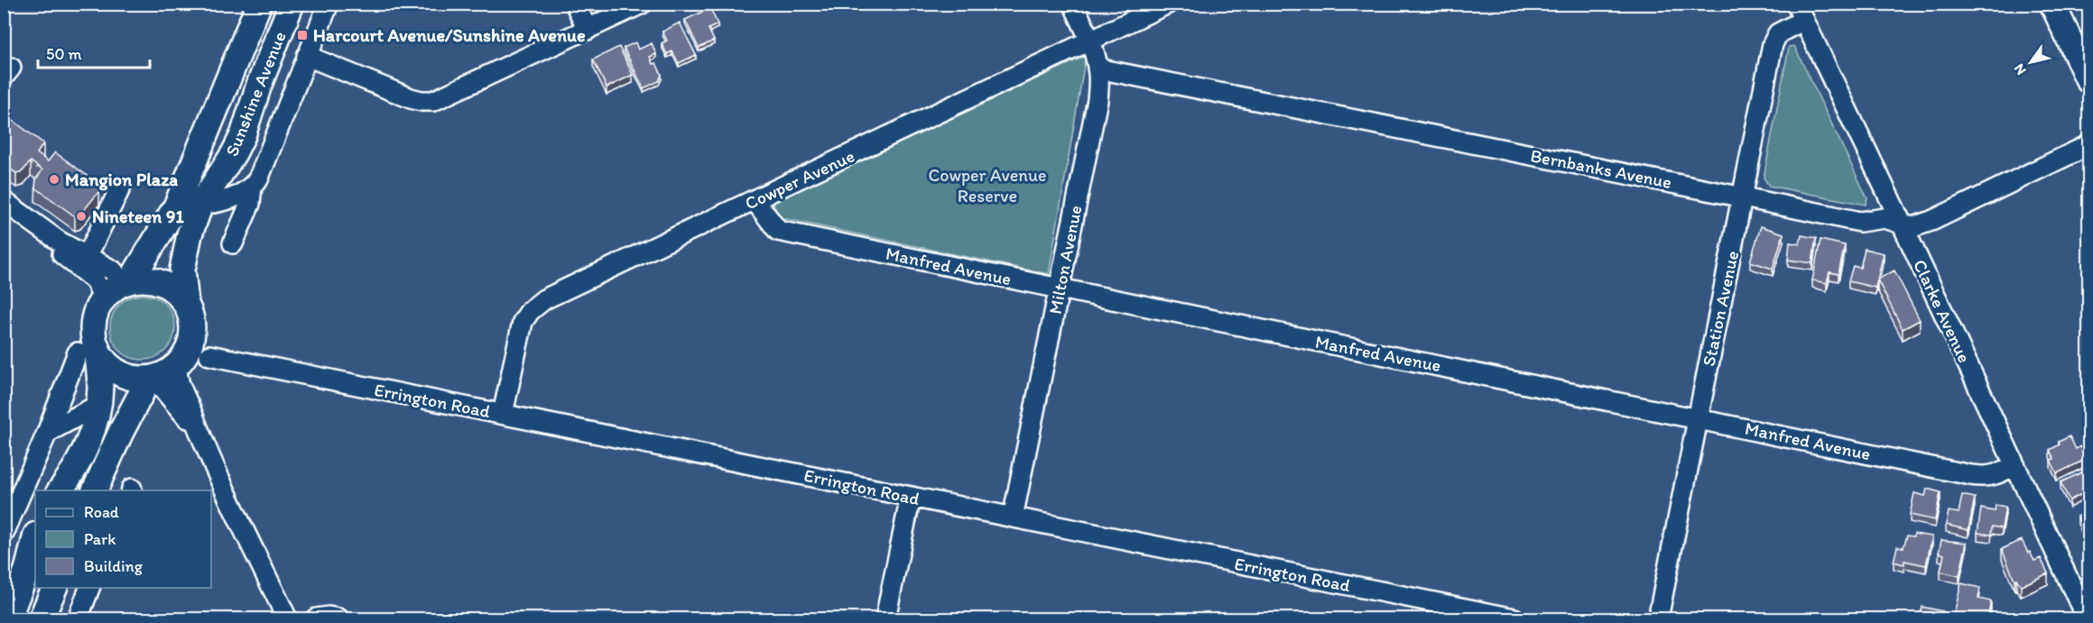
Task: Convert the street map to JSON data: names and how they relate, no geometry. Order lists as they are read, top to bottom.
{
  "streets": {
    "main road": ["Sunshine Avenue"],
    "street": [
      "Bernbanks Avenue",
      "Cowper Avenue",
      "Milton Avenue",
      "Manfred Avenue",
      "Station Avenue",
      "Clarke Avenue",
      "Errington Road"
    ]
  },
  "crossings": [
    ["Bernbanks Avenue", "Milton Avenue"],
    ["Bernbanks Avenue", "Station Avenue"],
    ["Bernbanks Avenue", "Clarke Avenue"],
    ["Cowper Avenue", "Milton Avenue"],
    ["Cowper Avenue", "Manfred Avenue"],
    ["Cowper Avenue", "Errington Road"],
    ["Milton Avenue", "Manfred Avenue"],
    ["Milton Avenue", "Errington Road"],
    ["Manfred Avenue", "Station Avenue"],
    ["Manfred Avenue", "Clarke Avenue"],
    ["Station Avenue", "Clarke Avenue"]
  ],
  "parks": ["Cowper Avenue Reserve"],
  "places": {
    "transit": ["Harcourt Avenue/Sunshine Avenue"],
    "other": ["Mangion Plaza", "Nineteen 91"]
  },
  "legend": ["Road", "Park", "Building"],
  "scale_bar": "50 m",
  "north": "bottom left"
}
